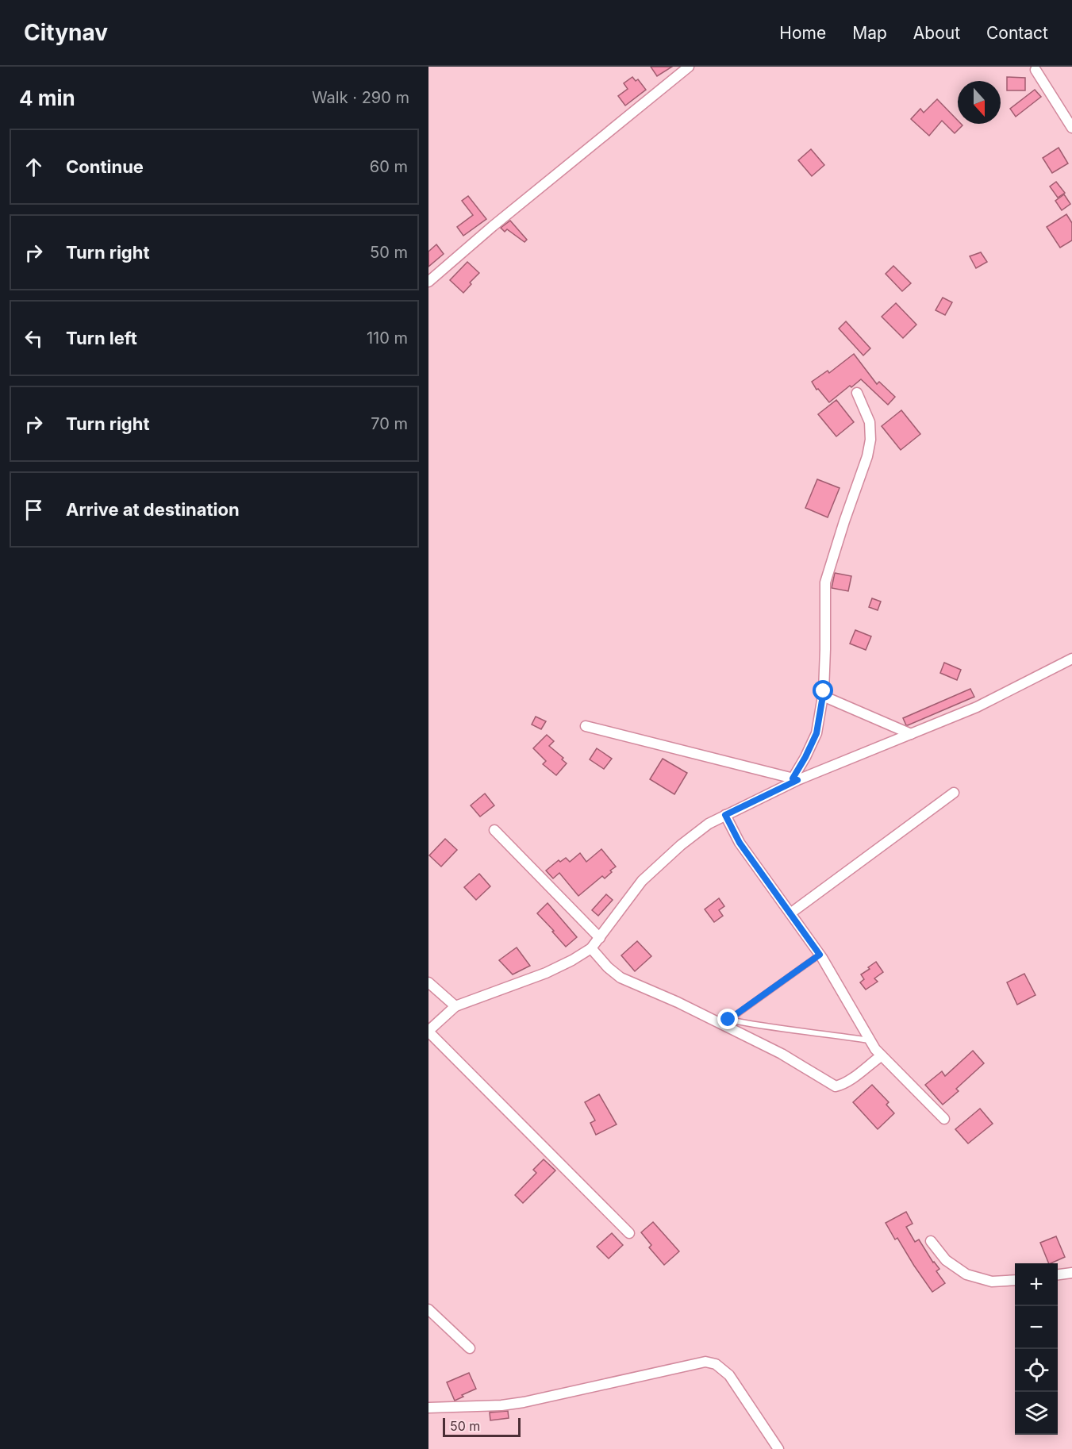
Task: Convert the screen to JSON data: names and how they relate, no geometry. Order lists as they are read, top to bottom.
{
  "scale_bar": "50 m",
  "north": "bottom",
  "page": {
    "header": "Citynav",
    "nav": [
      "Home",
      "Map",
      "About",
      "Contact"
    ],
    "heading": ["4 min", "Walk · 290 m"],
    "list": [
      ["Continue", "60 m"],
      ["Turn right", "50 m"],
      ["Turn left", "110 m"],
      ["Turn right", "70 m"],
      "Arrive at destination"
    ],
    "map_buttons": ["+", "−"],
    "scale": "50 m"
  }
}
